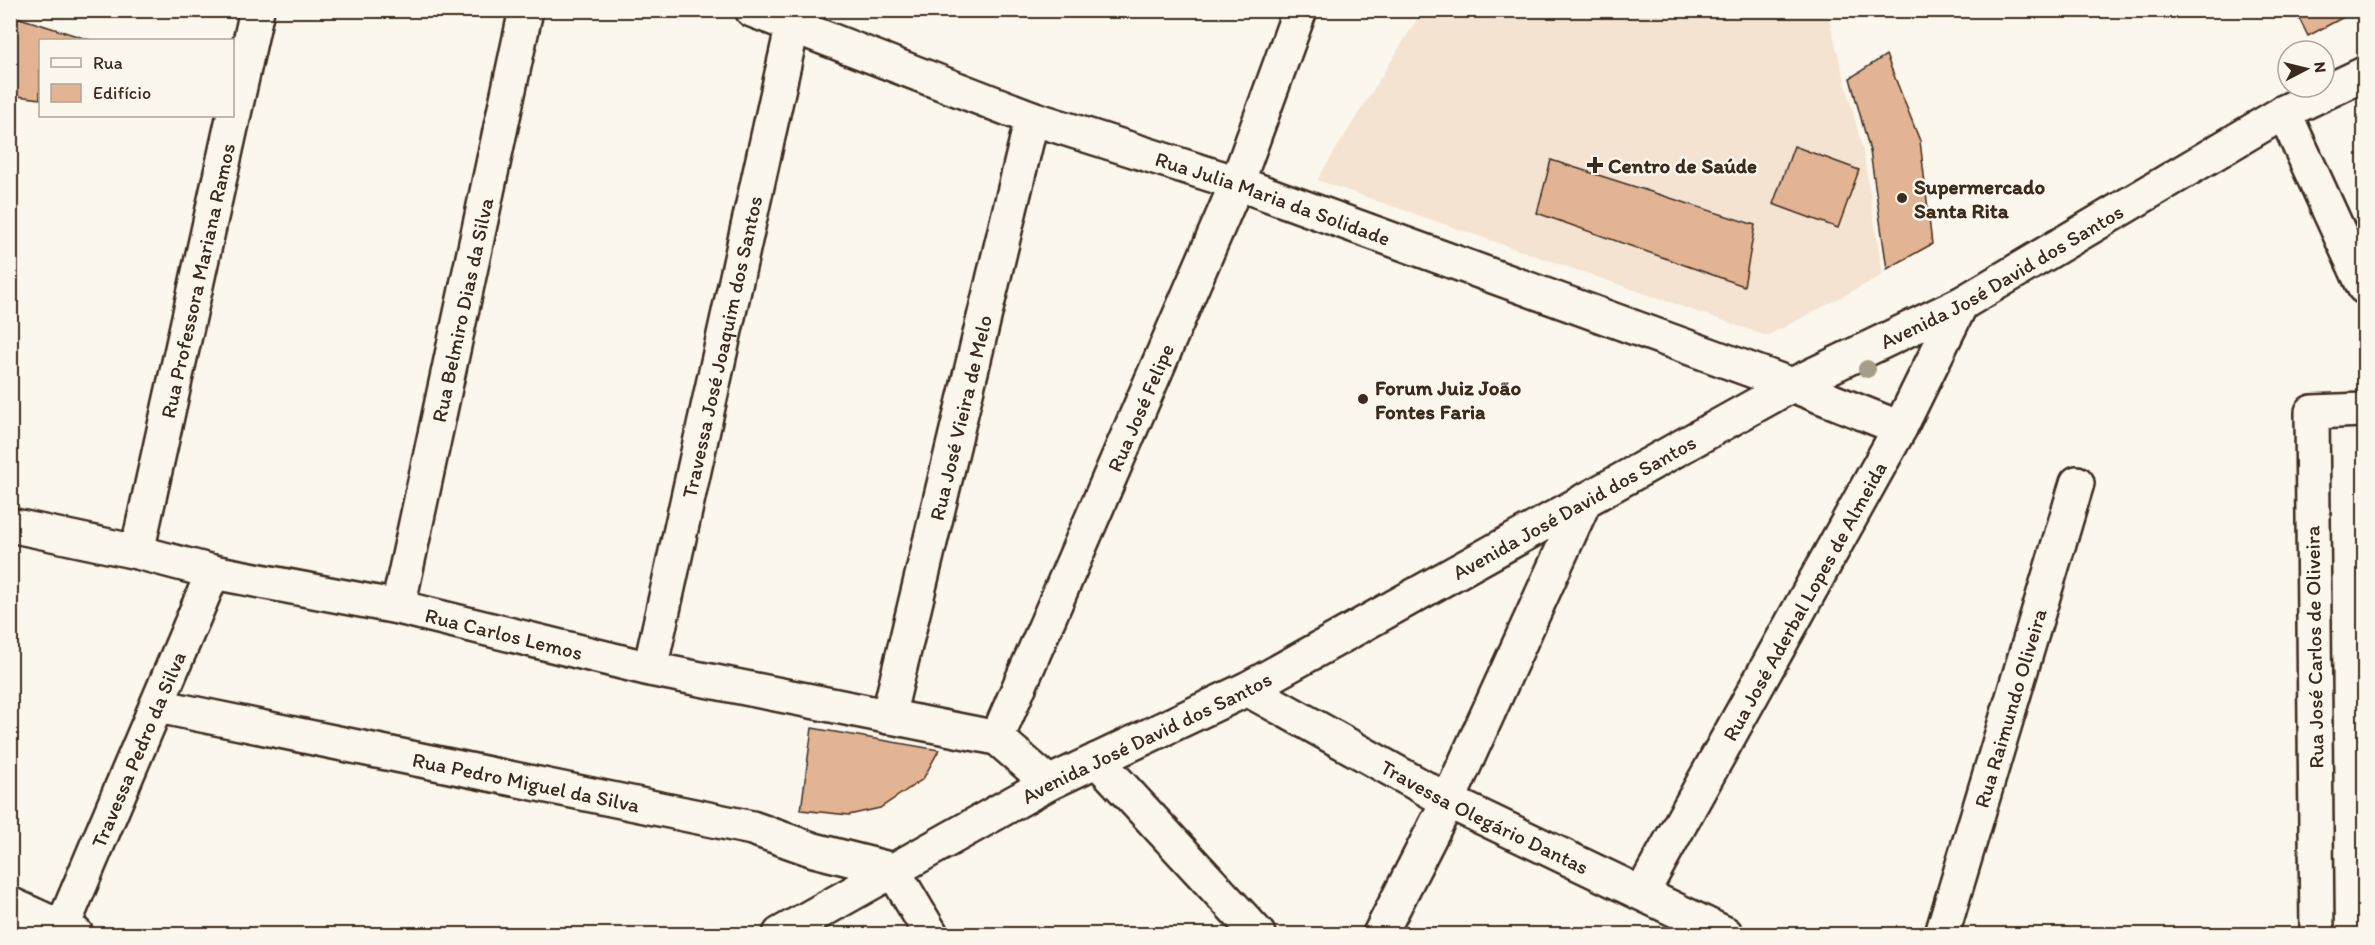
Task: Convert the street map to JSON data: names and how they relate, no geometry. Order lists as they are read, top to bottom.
{
  "streets": {
    "street": [
      "Rua Julia Maria da Solidade",
      "Avenida José David dos Santos",
      "Rua Professora Mariana Ramos",
      "Rua Belmiro Dias da Silva",
      "Travessa José Joaquim dos Santos",
      "Rua José Felipe",
      "Rua José Vieira de Melo",
      "Rua José Aderbal Lopes de Almeida",
      "Rua Carlos Lemos",
      "Rua José Carlos de Oliveira",
      "Rua Raimundo Oliveira",
      "Travessa Pedro da Silva",
      "Rua Pedro Miguel da Silva",
      "Travessa Olegário Dantas"
    ]
  },
  "crossings": [
    ["Rua Julia Maria da Solidade", "Avenida José David dos Santos"],
    ["Rua Julia Maria da Solidade", "Travessa José Joaquim dos Santos"],
    ["Rua Julia Maria da Solidade", "Rua José Felipe"],
    ["Rua Julia Maria da Solidade", "Rua José Vieira de Melo"],
    ["Rua Julia Maria da Solidade", "Rua José Aderbal Lopes de Almeida"],
    ["Avenida José David dos Santos", "Rua José Aderbal Lopes de Almeida"],
    ["Avenida José David dos Santos", "Rua Pedro Miguel da Silva"],
    ["Avenida José David dos Santos", "Travessa Olegário Dantas"],
    ["Rua Professora Mariana Ramos", "Rua Carlos Lemos"],
    ["Rua Belmiro Dias da Silva", "Rua Carlos Lemos"],
    ["Travessa José Joaquim dos Santos", "Rua Carlos Lemos"],
    ["Rua José Felipe", "Rua Carlos Lemos"],
    ["Rua José Vieira de Melo", "Rua Carlos Lemos"],
    ["Rua José Aderbal Lopes de Almeida", "Travessa Olegário Dantas"],
    ["Rua Carlos Lemos", "Travessa Pedro da Silva"],
    ["Travessa Pedro da Silva", "Rua Pedro Miguel da Silva"]
  ],
  "places": {
    "health": ["Centro de Saúde"],
    "other": ["Supermercado Santa Rita", "Forum Juiz João Fontes Faria"]
  },
  "legend": ["Rua", "Edifício"],
  "north": "right"
}
